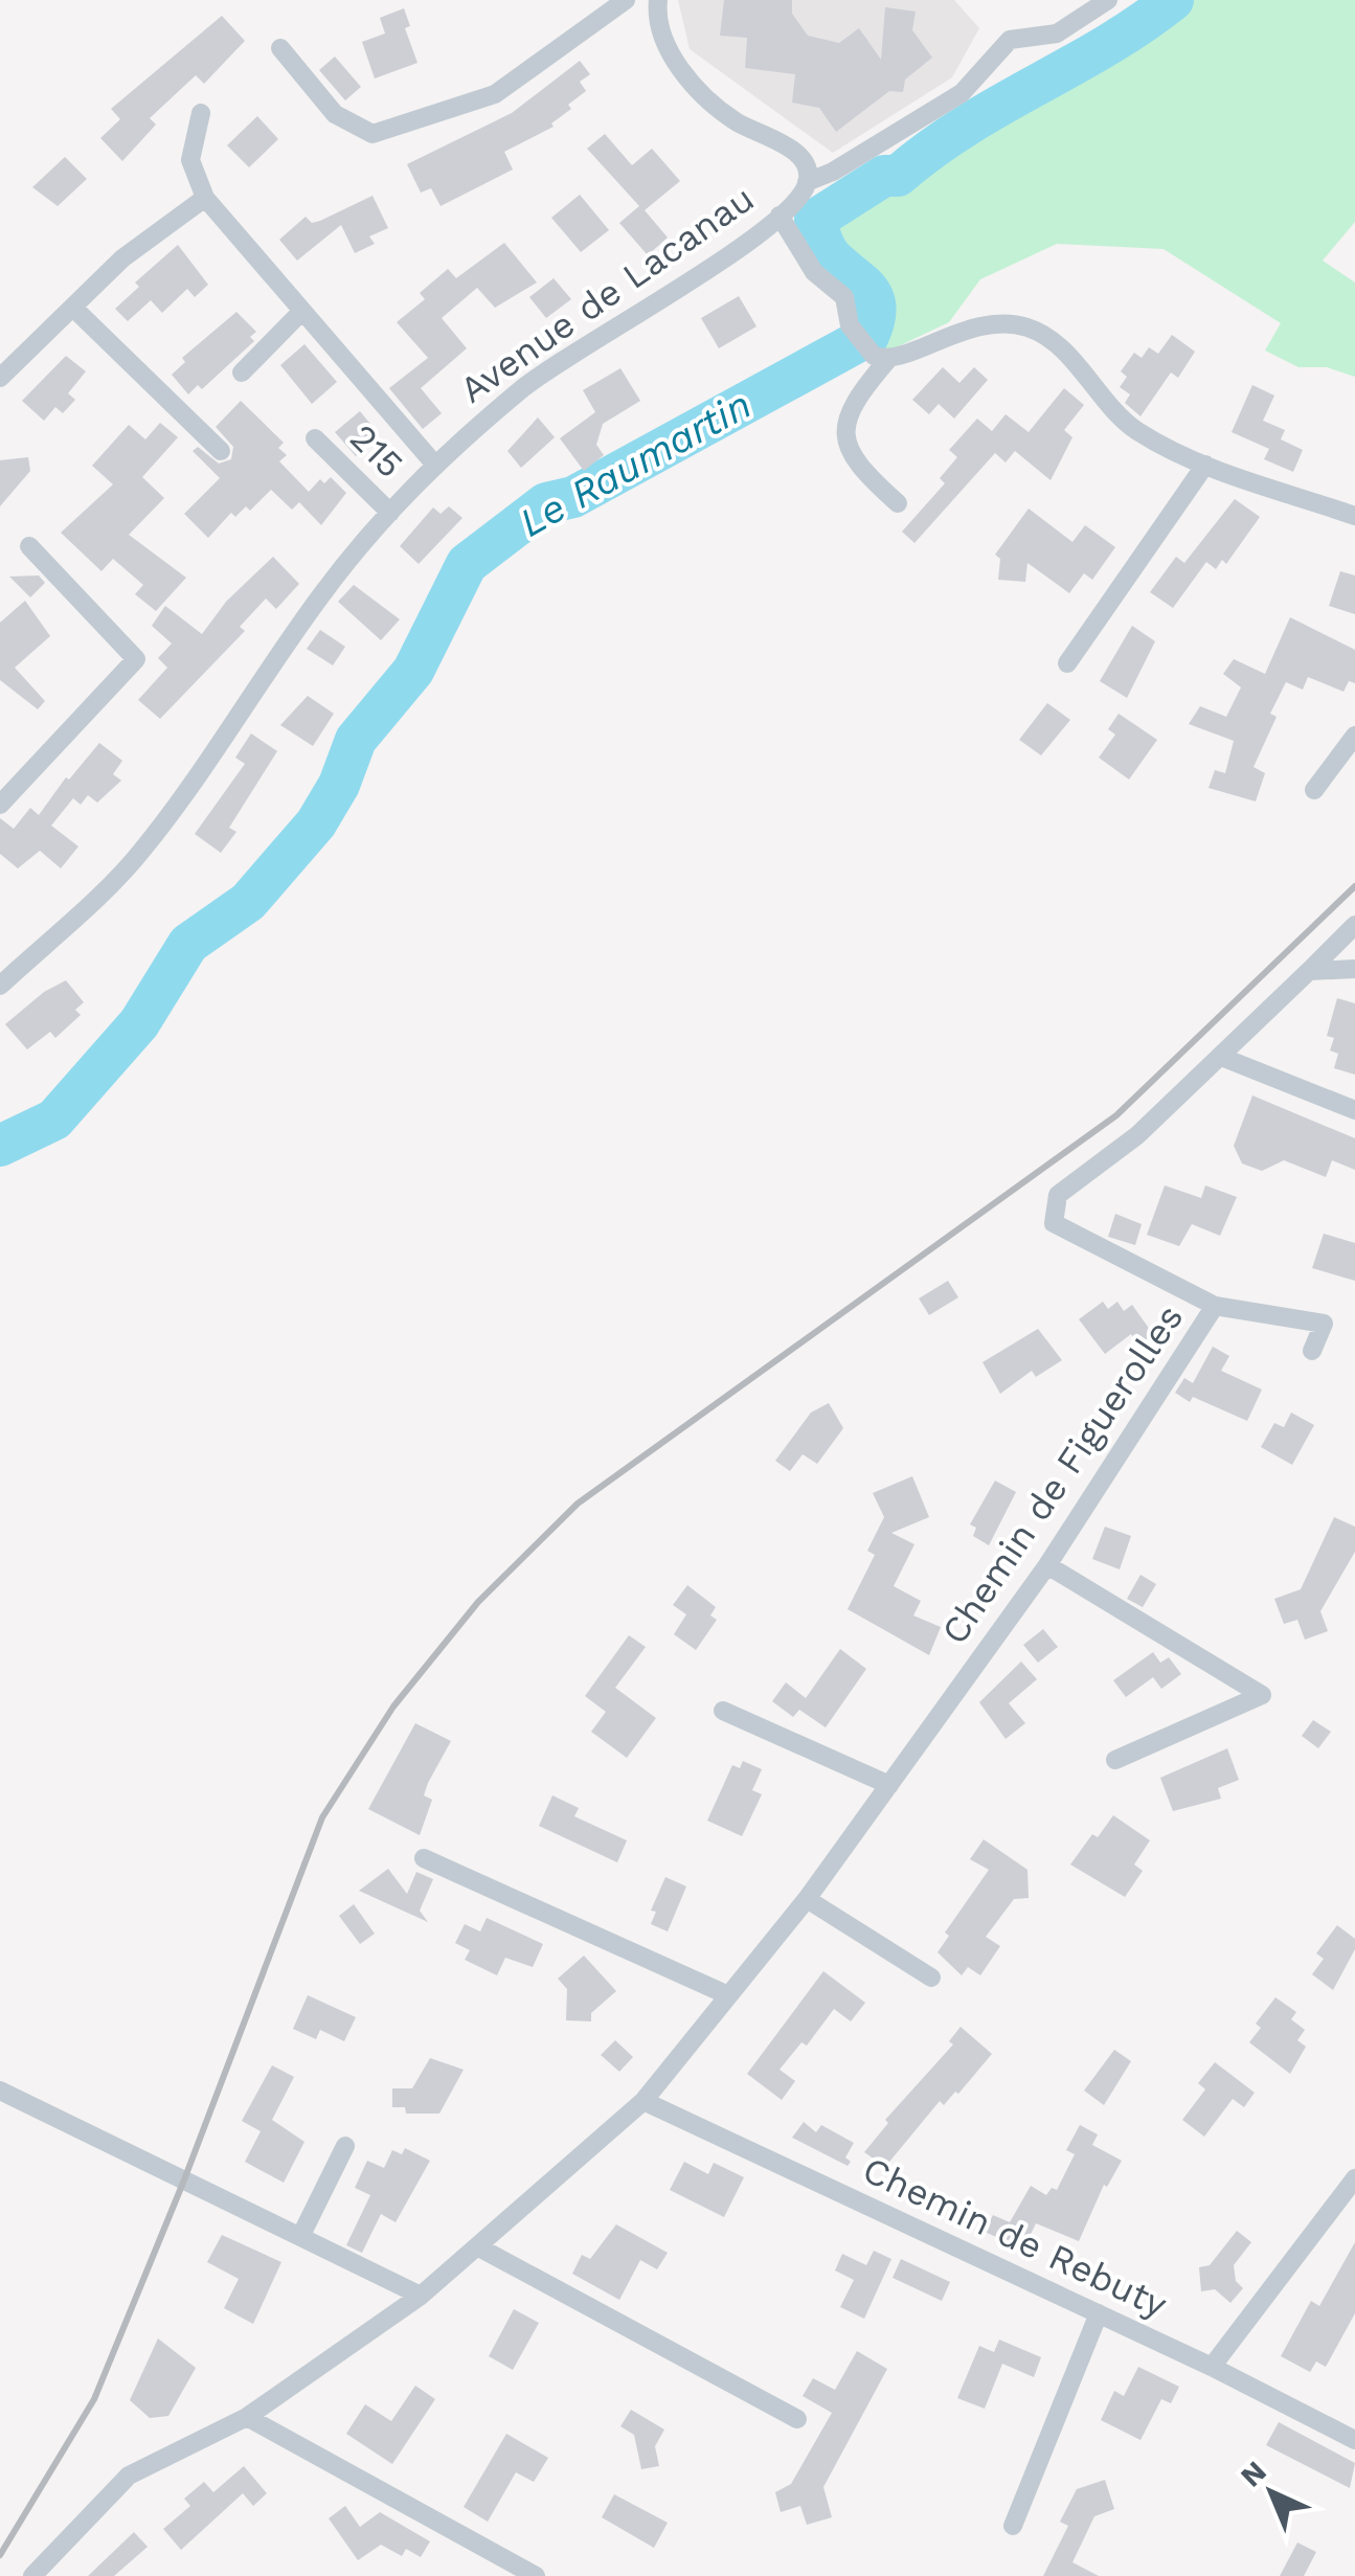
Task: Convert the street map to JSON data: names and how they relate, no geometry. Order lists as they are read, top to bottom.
{
  "streets": {
    "street": [
      "Avenue de Lacanau",
      "215",
      "Chemin de Figuerolles",
      "Chemin de Rebuty"
    ]
  },
  "crossings": [
    ["Avenue de Lacanau", "215"],
    ["Chemin de Figuerolles", "Chemin de Rebuty"]
  ],
  "water": ["Le Raumartin"],
  "north": "top left"
}
